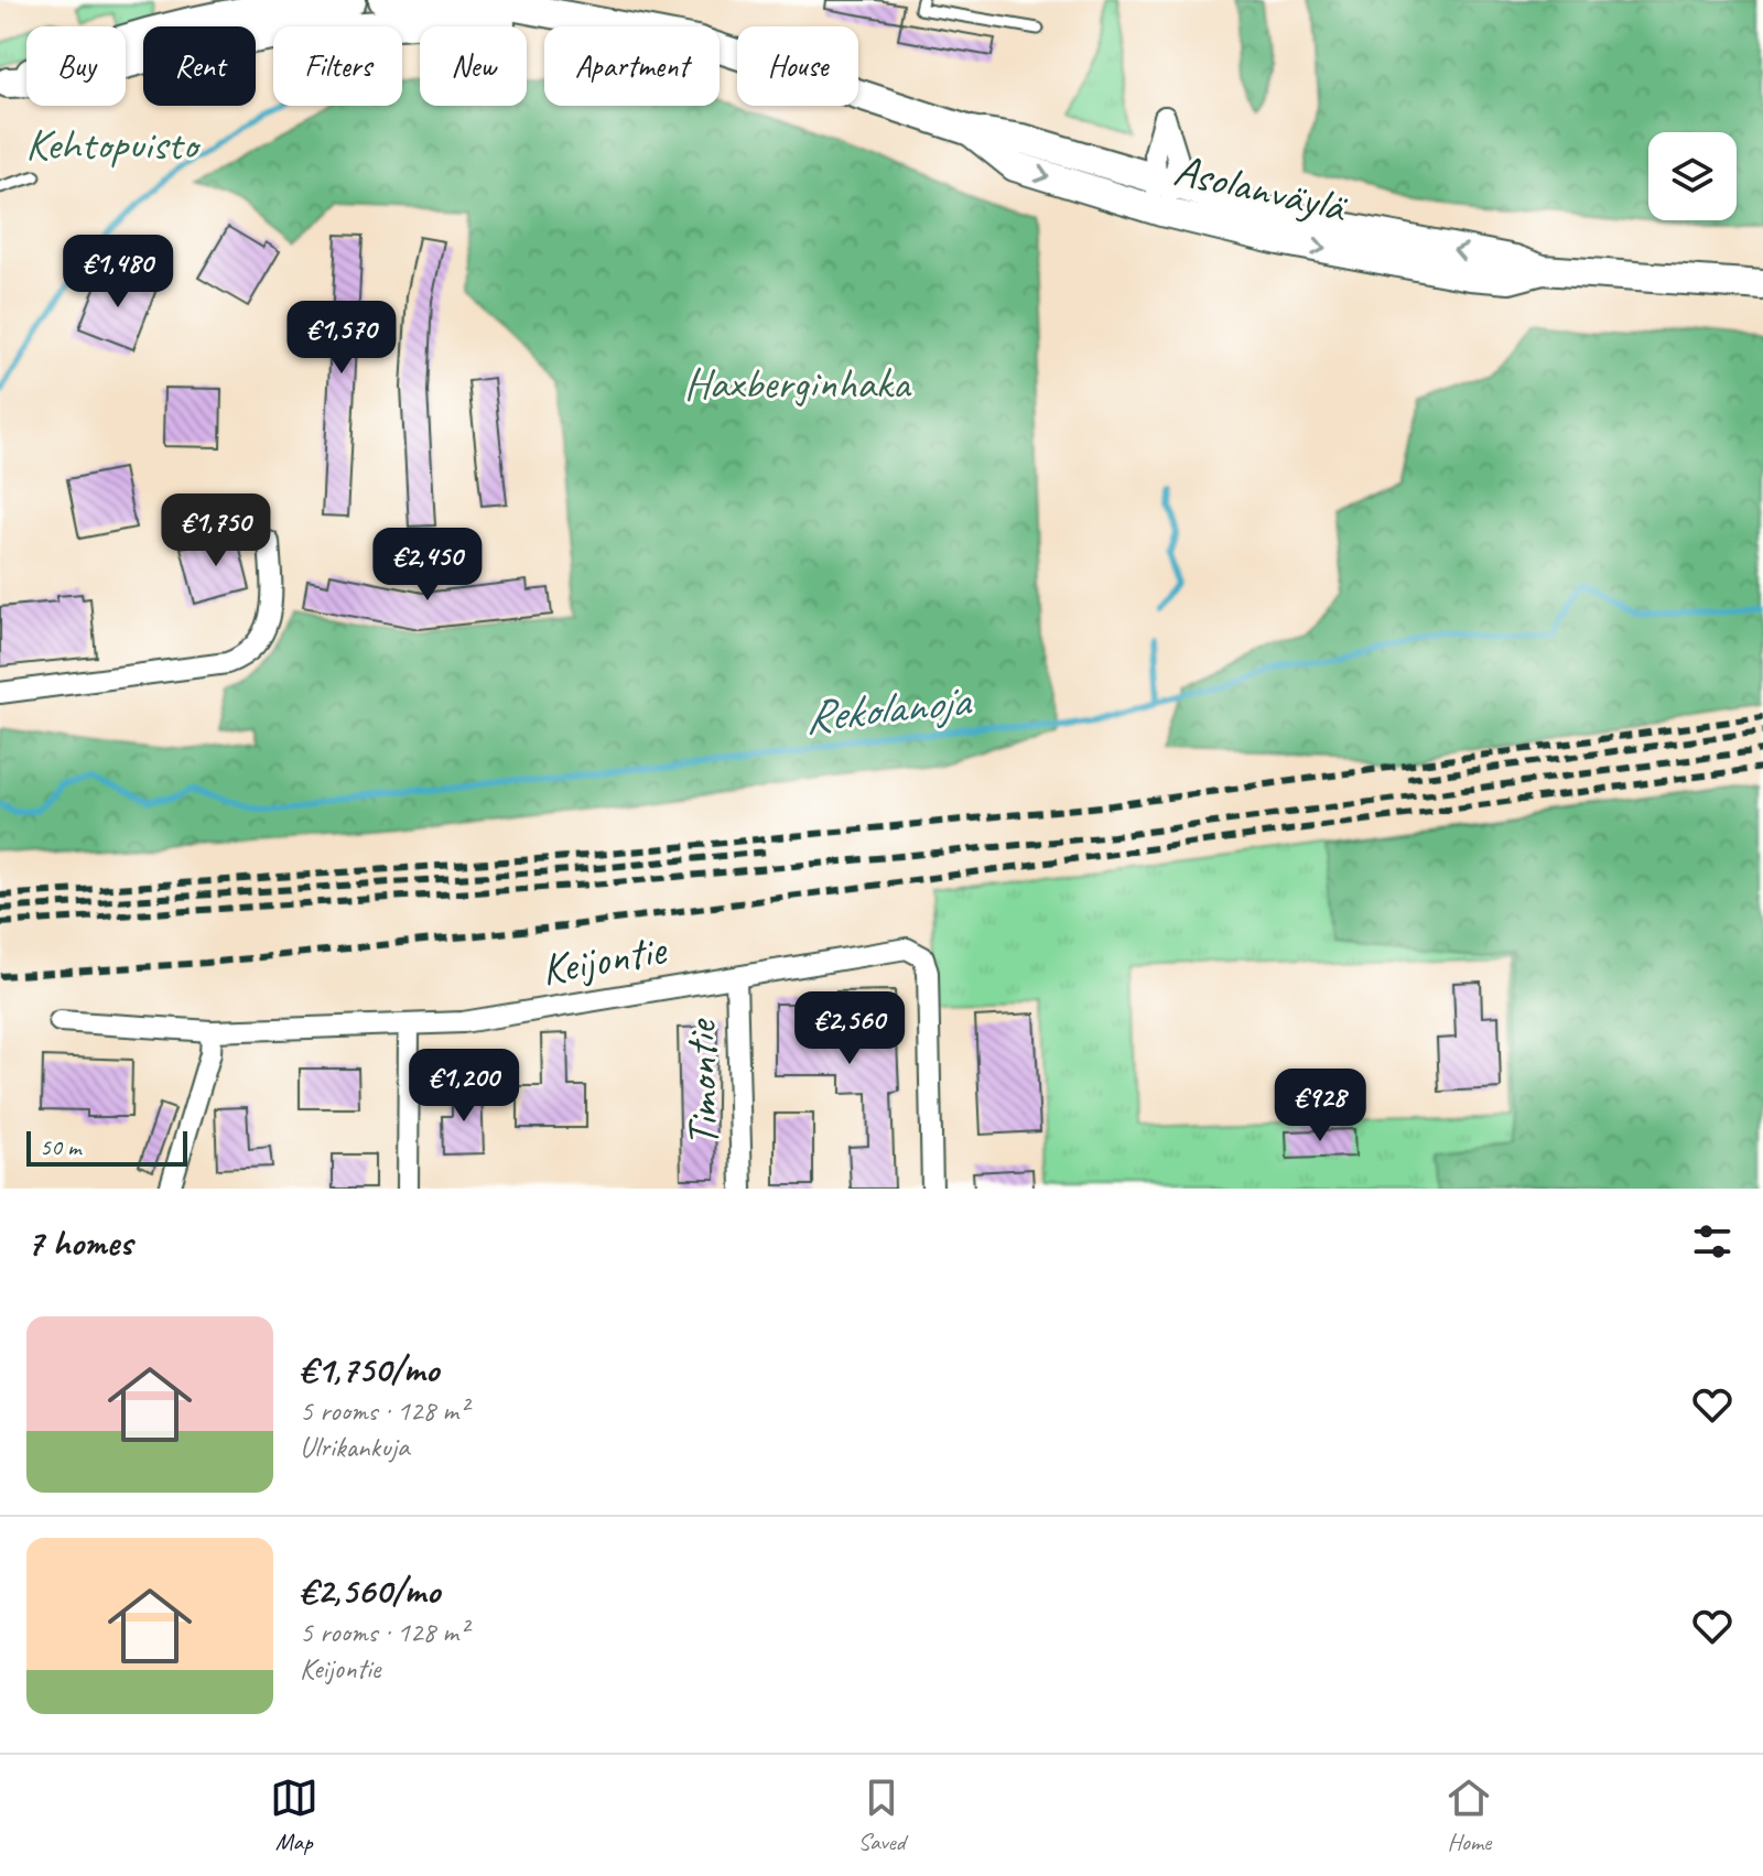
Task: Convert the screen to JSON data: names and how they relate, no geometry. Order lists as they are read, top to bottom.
{
  "streets": {
    "main road": ["Asolanväylä"],
    "street": ["Keijontie", "Timontie"]
  },
  "crossings": [
    ["Keijontie", "Timontie"]
  ],
  "water": ["Rekolanoja"],
  "parks": ["Kehtopuisto", "Haxberginhaka"],
  "scale_bar": "50 m",
  "page": {
    "chip": [
      "Buy",
      "Rent",
      "Filters",
      "New",
      "Apartment",
      "House"
    ],
    "price": [
      "€1,480",
      "€1,570",
      "€1,750",
      "€2,450",
      "€2,560",
      "€1,200",
      "€928"
    ],
    "scale": "50 m",
    "heading": "7 homes",
    "list": [
      {
        "name": "€1,750/mo",
        "note": "5 rooms · 128 m² · Ulrikankuja"
      },
      {
        "name": "€2,560/mo",
        "note": "5 rooms · 128 m² · Keijontie"
      }
    ],
    "tabs": ["Map", "Saved", "Home"]
  }
}
